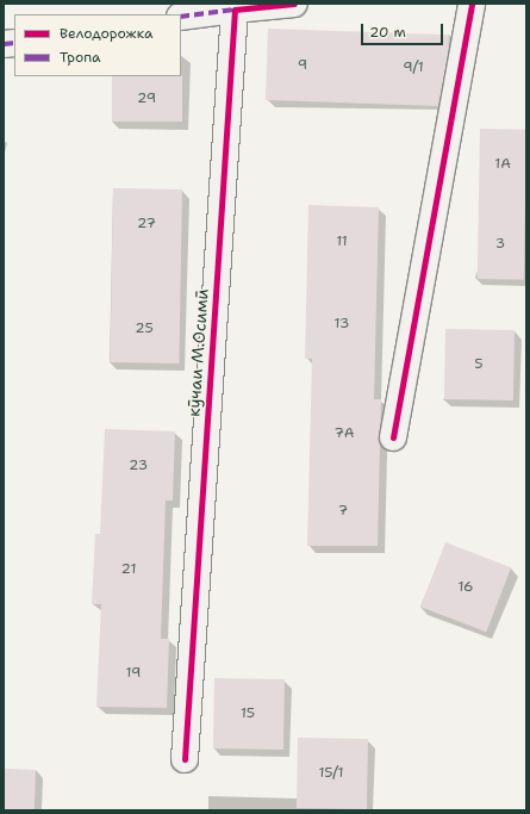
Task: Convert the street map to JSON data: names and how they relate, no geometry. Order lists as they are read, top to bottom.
{
  "streets": {
    "street": ["кӯчаи М.Осимӣ"]
  },
  "house_numbers": [
    "9",
    "9/1",
    "29",
    "1А",
    "27",
    "11",
    "3",
    "13",
    "25",
    "5",
    "7А",
    "23",
    "7",
    "21",
    "16",
    "19",
    "15",
    "15/1"
  ],
  "legend": ["Велодорожка", "Тропа"],
  "scale_bar": "20 m"
}
